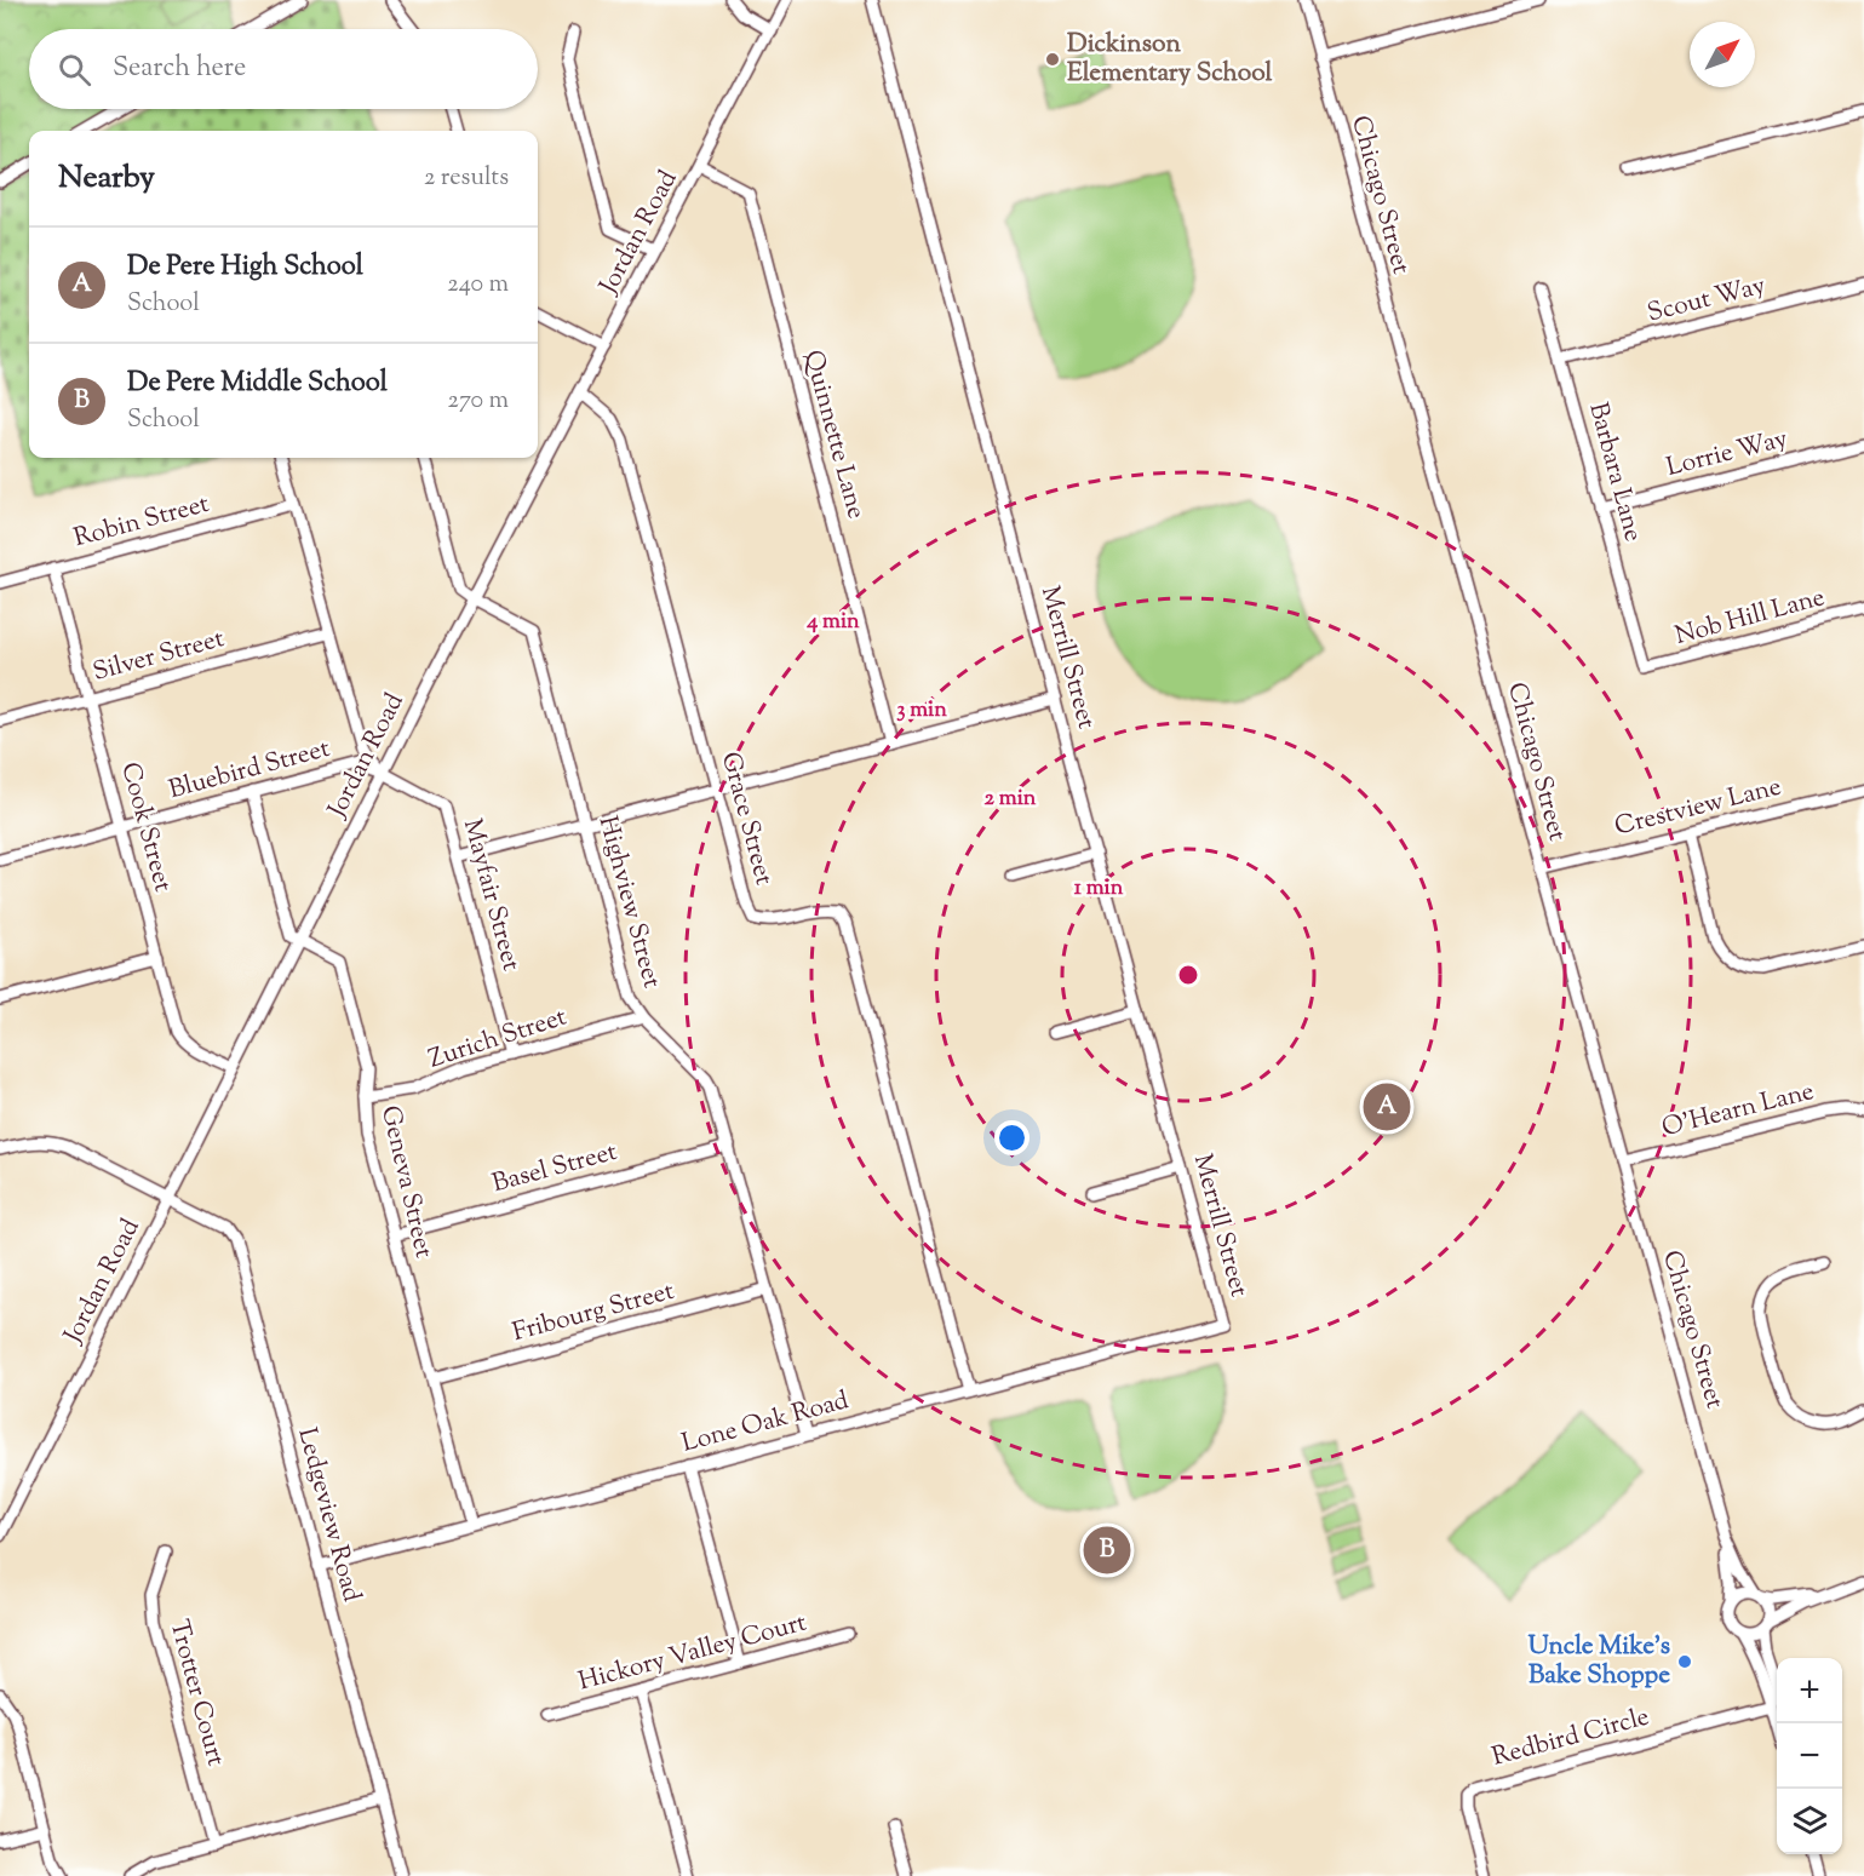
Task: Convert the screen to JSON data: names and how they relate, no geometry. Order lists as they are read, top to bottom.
{
  "streets": {
    "street": [
      "Chicago Street",
      "Jordan Road",
      "Scout Way",
      "Quinnette Lane",
      "Lorrie Way",
      "Barbara Lane",
      "Robin Street",
      "Nob Hill Lane",
      "Silver Street",
      "Merrill Street",
      "Bluebird Street",
      "Crestview Lane",
      "Grace Street",
      "Cook Street",
      "Mayfair Street",
      "Highview Street",
      "Zurich Street",
      "O'Hearn Lane",
      "Basel Street",
      "Geneva Street",
      "Fribourg Street",
      "Lone Oak Road",
      "Ledgeview Road",
      "Hickory Valley Court",
      "Trotter Court",
      "Redbird Circle"
    ]
  },
  "crossings": [
    ["Chicago Street", "Crestview Lane"],
    ["Chicago Street", "O'Hearn Lane"],
    ["Jordan Road", "Quinnette Lane"],
    ["Jordan Road", "Bluebird Street"],
    ["Jordan Road", "Grace Street"],
    ["Jordan Road", "Cook Street"],
    ["Jordan Road", "Mayfair Street"],
    ["Jordan Road", "Highview Street"],
    ["Jordan Road", "Geneva Street"],
    ["Jordan Road", "Ledgeview Road"],
    ["Scout Way", "Barbara Lane"],
    ["Lorrie Way", "Barbara Lane"],
    ["Barbara Lane", "Nob Hill Lane"],
    ["Robin Street", "Cook Street"],
    ["Robin Street", "Mayfair Street"],
    ["Silver Street", "Cook Street"],
    ["Silver Street", "Mayfair Street"],
    ["Merrill Street", "Lone Oak Road"],
    ["Bluebird Street", "Cook Street"],
    ["Bluebird Street", "Mayfair Street"],
    ["Grace Street", "Lone Oak Road"],
    ["Mayfair Street", "Zurich Street"],
    ["Highview Street", "Zurich Street"],
    ["Highview Street", "Basel Street"],
    ["Highview Street", "Fribourg Street"],
    ["Highview Street", "Lone Oak Road"],
    ["Zurich Street", "Geneva Street"],
    ["Basel Street", "Geneva Street"],
    ["Geneva Street", "Fribourg Street"],
    ["Geneva Street", "Lone Oak Road"],
    ["Lone Oak Road", "Ledgeview Road"]
  ],
  "places": ["Dickinson Elementary School", "Uncle Mike's Bake Shoppe"],
  "north": "top right",
  "page": {
    "search": "Search here",
    "heading": ["Nearby", "2 results"],
    "list": [
      {
        "mark": "A",
        "name": "De Pere High School",
        "note": "School",
        "value": "240 m"
      },
      {
        "mark": "B",
        "name": "De Pere Middle School",
        "note": "School",
        "value": "270 m"
      }
    ],
    "pins": ["A", "B"],
    "map_buttons": ["+", "−"]
  },
  "rings": [
    "4 min",
    "3 min",
    "2 min",
    "1 min"
  ]
}
